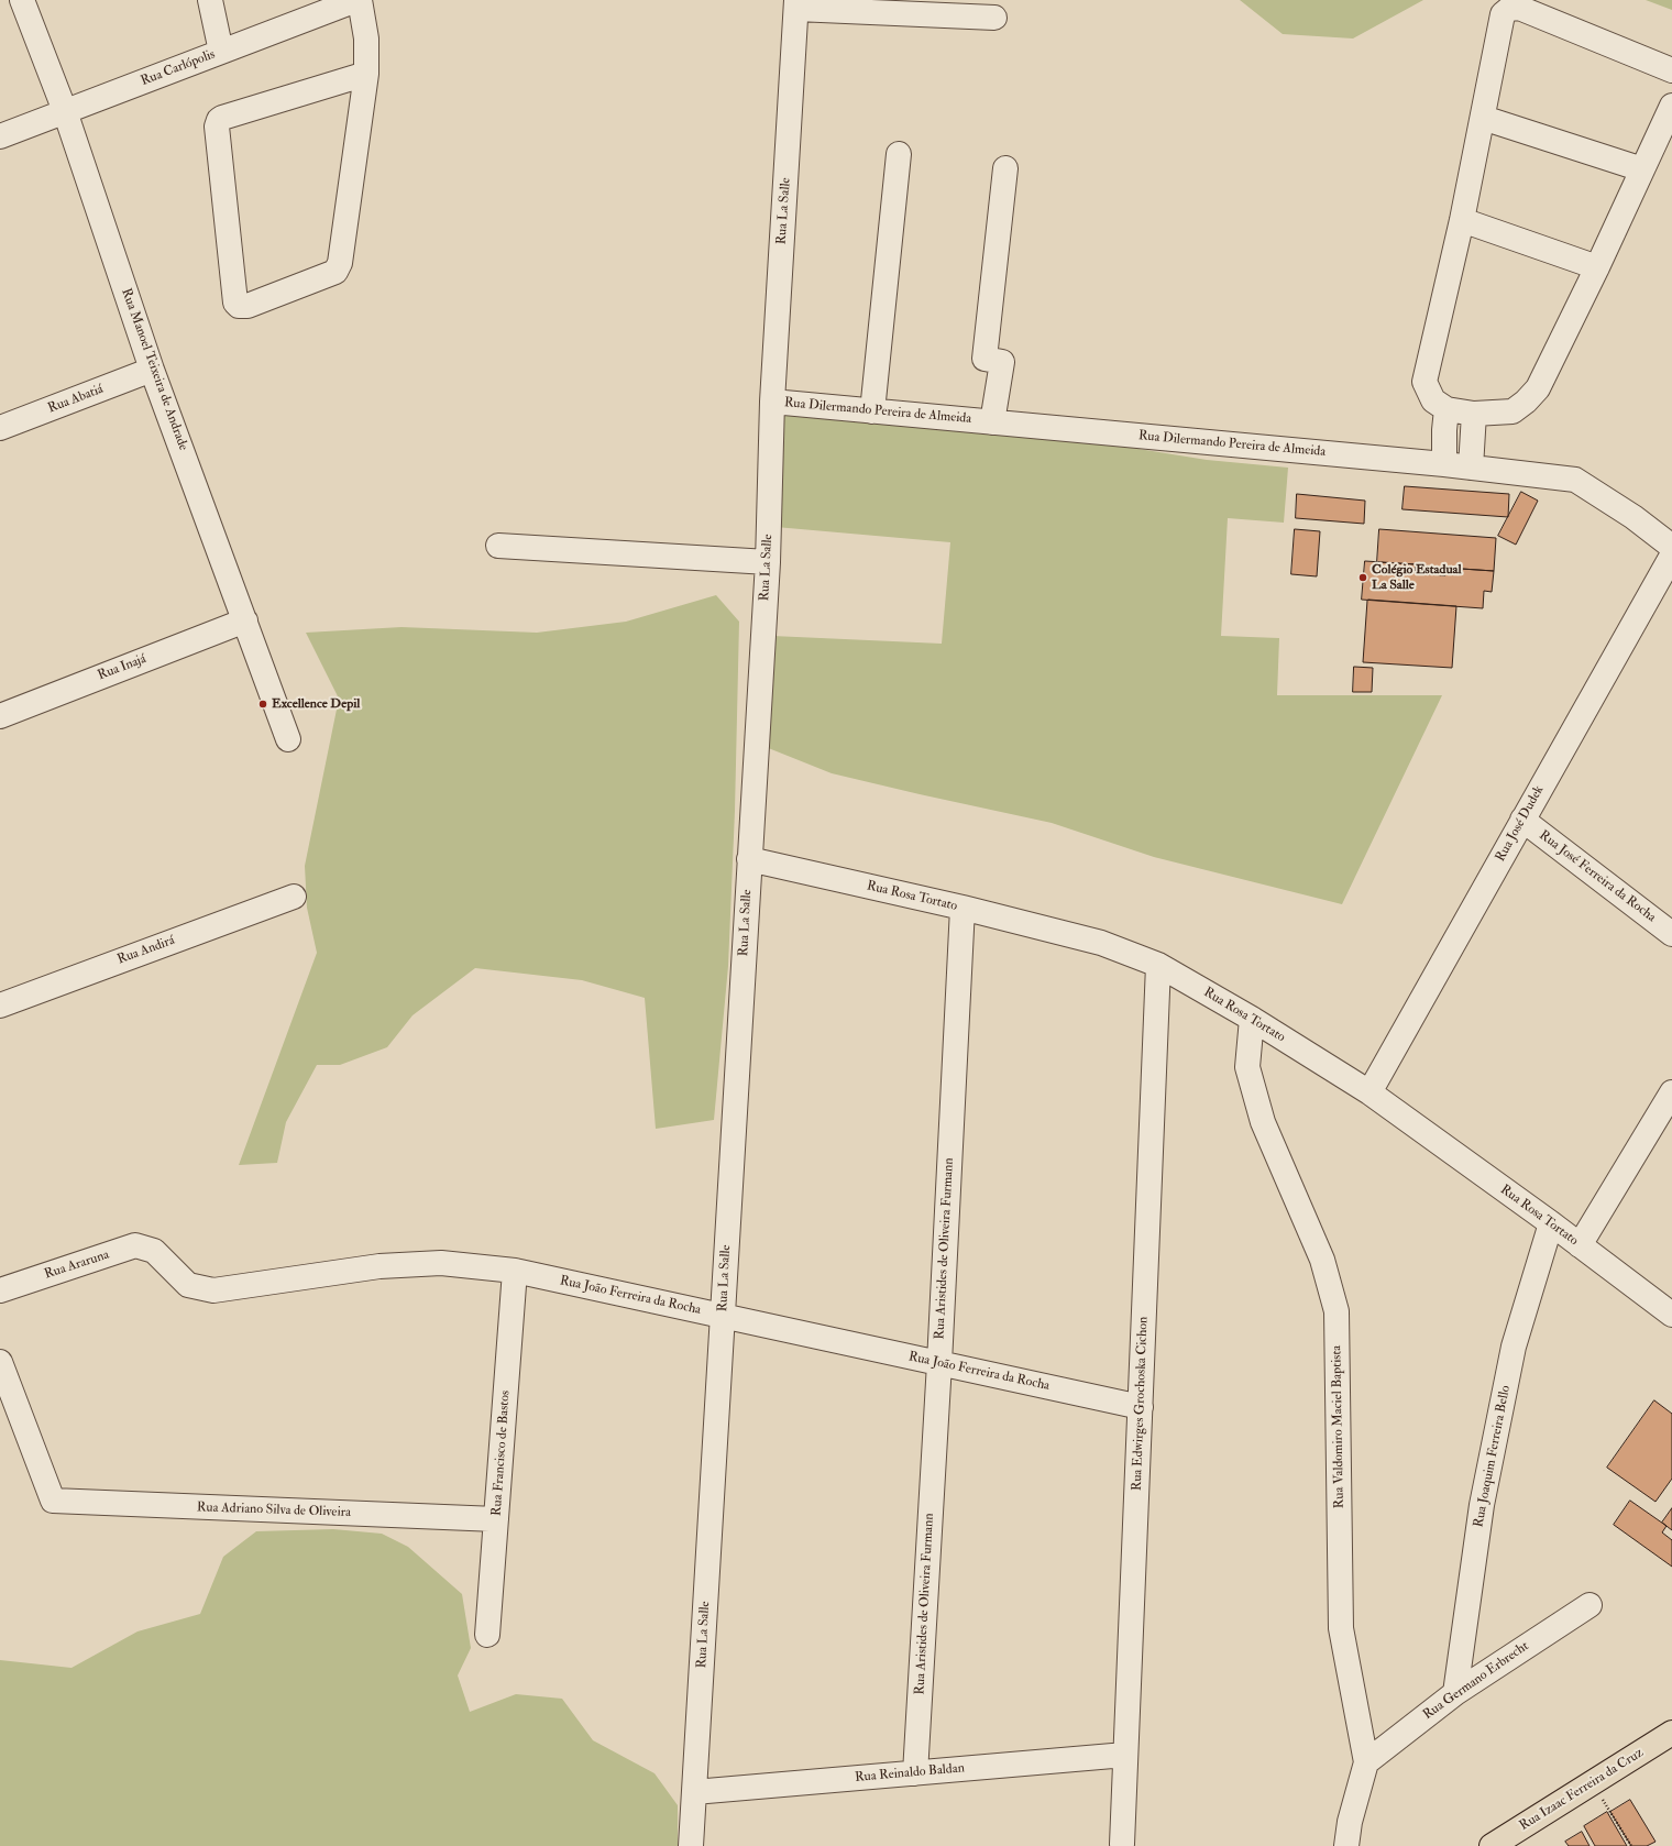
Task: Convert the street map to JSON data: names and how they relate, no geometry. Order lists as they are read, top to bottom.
{
  "streets": {
    "main road": ["Rua Izaac Ferreira da Cruz"],
    "street": [
      "Rua Carlópolis",
      "Rua La Salle",
      "Rua Manoel Teixeira de Andrade",
      "Rua Abatiá",
      "Rua Dilermando Pereira de Almeida",
      "Rua Inajá",
      "Rua José Dudek",
      "Rua José Ferreira da Rocha",
      "Rua Rosa Tortato",
      "Rua Andirá",
      "Rua Aristides de Oliveira Furmann",
      "Rua Araruna",
      "Rua João Ferreira da Rocha",
      "Rua Edwirges Grochoska Cichon",
      "Rua Valdomiro Maciel Baptista",
      "Rua Francisco de Bastos",
      "Rua Joaquim Ferreira Bello",
      "Rua Adriano Silva de Oliveira",
      "Rua Germano Erbrecht",
      "Rua Reinaldo Baldan"
    ]
  },
  "crossings": [
    ["Rua Carlópolis", "Rua Manoel Teixeira de Andrade"],
    ["Rua La Salle", "Rua Dilermando Pereira de Almeida"],
    ["Rua La Salle", "Rua Rosa Tortato"],
    ["Rua La Salle", "Rua João Ferreira da Rocha"],
    ["Rua La Salle", "Rua Reinaldo Baldan"],
    ["Rua Manoel Teixeira de Andrade", "Rua Abatiá"],
    ["Rua Manoel Teixeira de Andrade", "Rua Inajá"],
    ["Rua José Dudek", "Rua José Ferreira da Rocha"],
    ["Rua José Dudek", "Rua Rosa Tortato"],
    ["Rua Rosa Tortato", "Rua Aristides de Oliveira Furmann"],
    ["Rua Rosa Tortato", "Rua Edwirges Grochoska Cichon"],
    ["Rua Rosa Tortato", "Rua Valdomiro Maciel Baptista"],
    ["Rua Rosa Tortato", "Rua Joaquim Ferreira Bello"],
    ["Rua Aristides de Oliveira Furmann", "Rua João Ferreira da Rocha"],
    ["Rua Aristides de Oliveira Furmann", "Rua Reinaldo Baldan"],
    ["Rua Araruna", "Rua João Ferreira da Rocha"],
    ["Rua João Ferreira da Rocha", "Rua Edwirges Grochoska Cichon"],
    ["Rua João Ferreira da Rocha", "Rua Francisco de Bastos"],
    ["Rua Edwirges Grochoska Cichon", "Rua Reinaldo Baldan"],
    ["Rua Valdomiro Maciel Baptista", "Rua Germano Erbrecht"],
    ["Rua Francisco de Bastos", "Rua Adriano Silva de Oliveira"],
    ["Rua Joaquim Ferreira Bello", "Rua Germano Erbrecht"]
  ],
  "places": ["Colégio Estadual La Salle", "Excellence Depil"]
}
